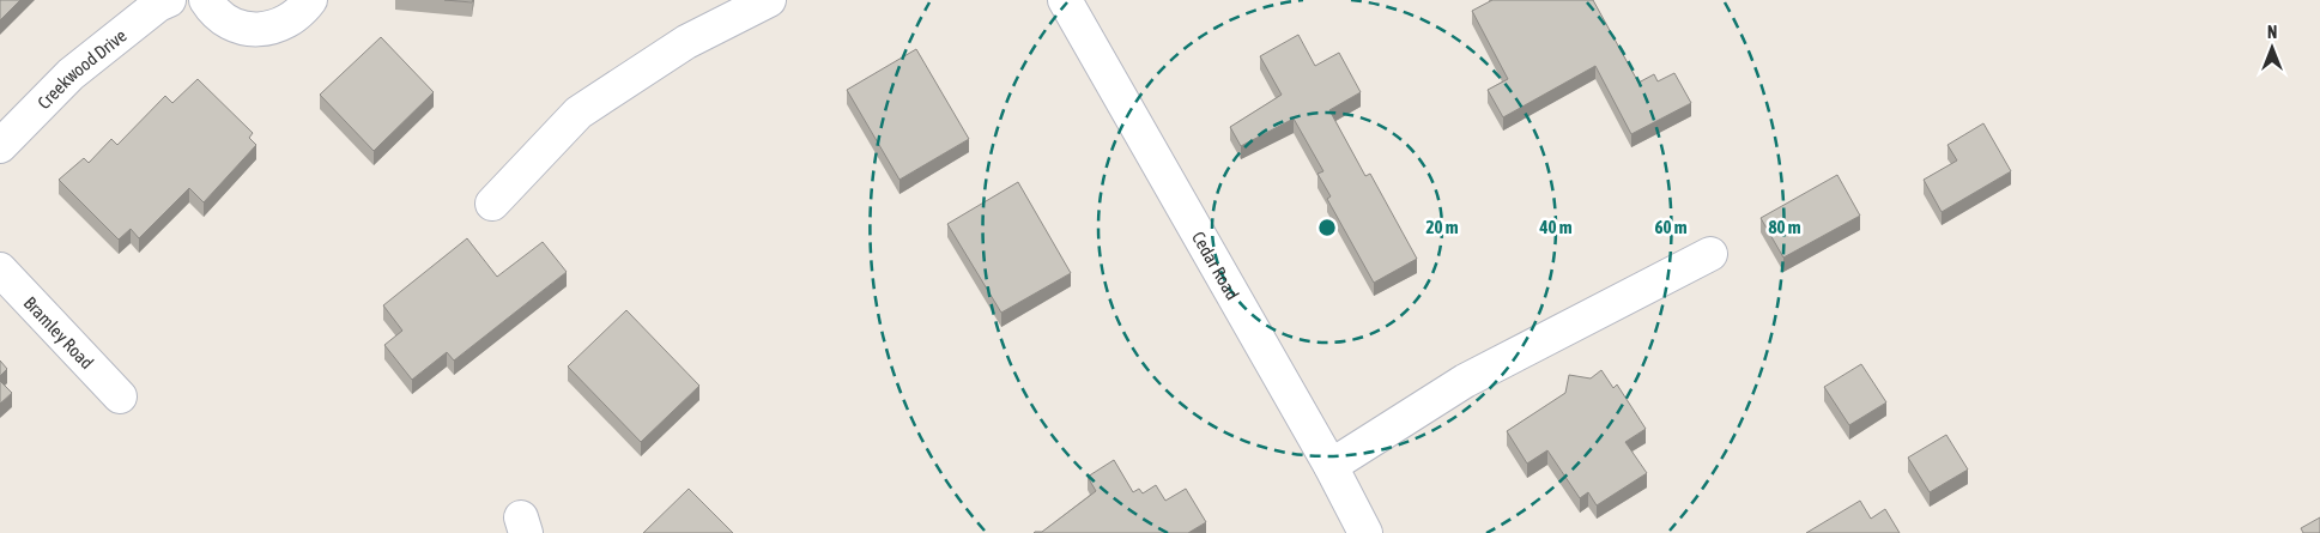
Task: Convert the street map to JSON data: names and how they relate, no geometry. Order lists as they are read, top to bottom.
{
  "streets": {
    "street": ["Creekwood Drive", "Cedar Road", "Bramley Road"]
  },
  "north": "top",
  "rings": [
    "20 m",
    "40 m",
    "60 m",
    "80 m"
  ]
}
